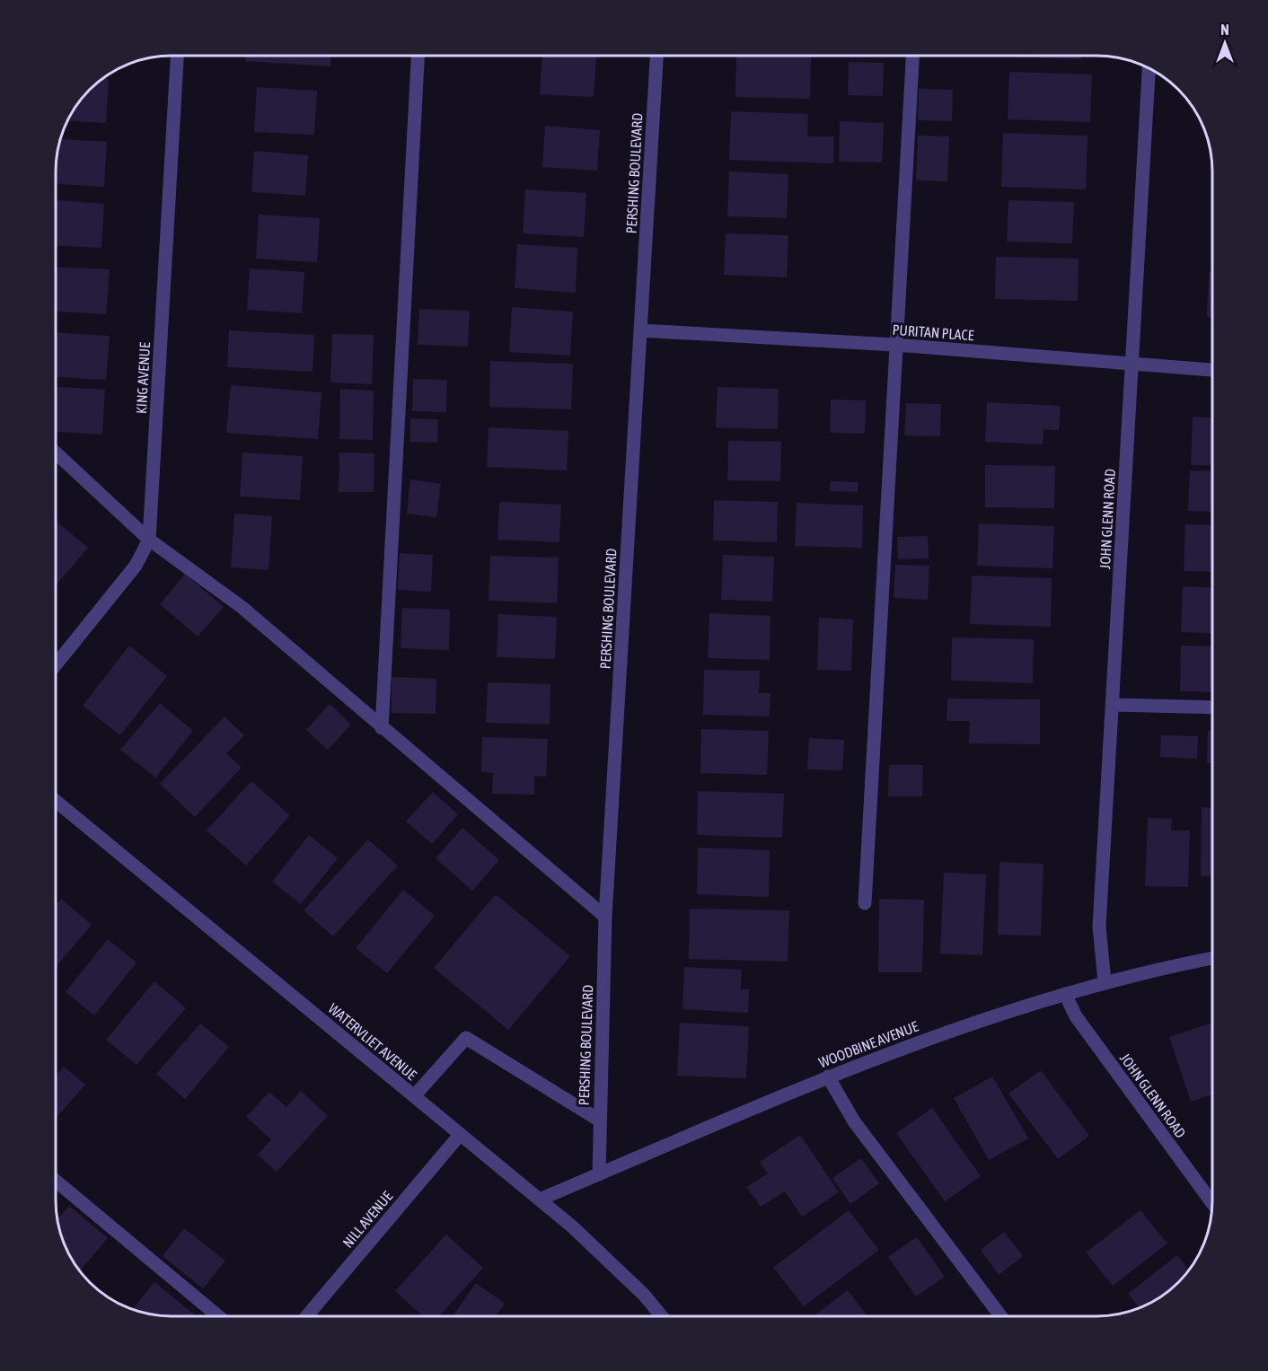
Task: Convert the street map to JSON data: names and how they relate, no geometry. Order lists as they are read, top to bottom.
{
  "streets": {
    "street": [
      "PERSHING BOULEVARD",
      "PURITAN PLACE",
      "KING AVENUE",
      "JOHN GLENN ROAD",
      "WATERVLIET AVENUE",
      "WOODBINE AVENUE",
      "NILL AVENUE"
    ]
  },
  "crossings": [
    ["PERSHING BOULEVARD", "PURITAN PLACE"],
    ["PERSHING BOULEVARD", "WOODBINE AVENUE"],
    ["PURITAN PLACE", "JOHN GLENN ROAD"],
    ["JOHN GLENN ROAD", "WOODBINE AVENUE"],
    ["WATERVLIET AVENUE", "WOODBINE AVENUE"],
    ["WATERVLIET AVENUE", "NILL AVENUE"]
  ],
  "north": "top"
}
